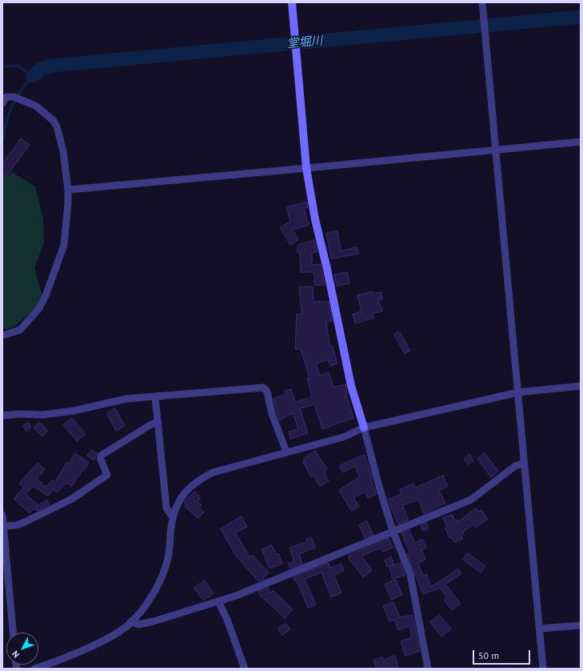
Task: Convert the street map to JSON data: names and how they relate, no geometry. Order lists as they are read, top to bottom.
{
  "water": ["堂堀川"],
  "scale_bar": "50 m",
  "north": "bottom left"
}
